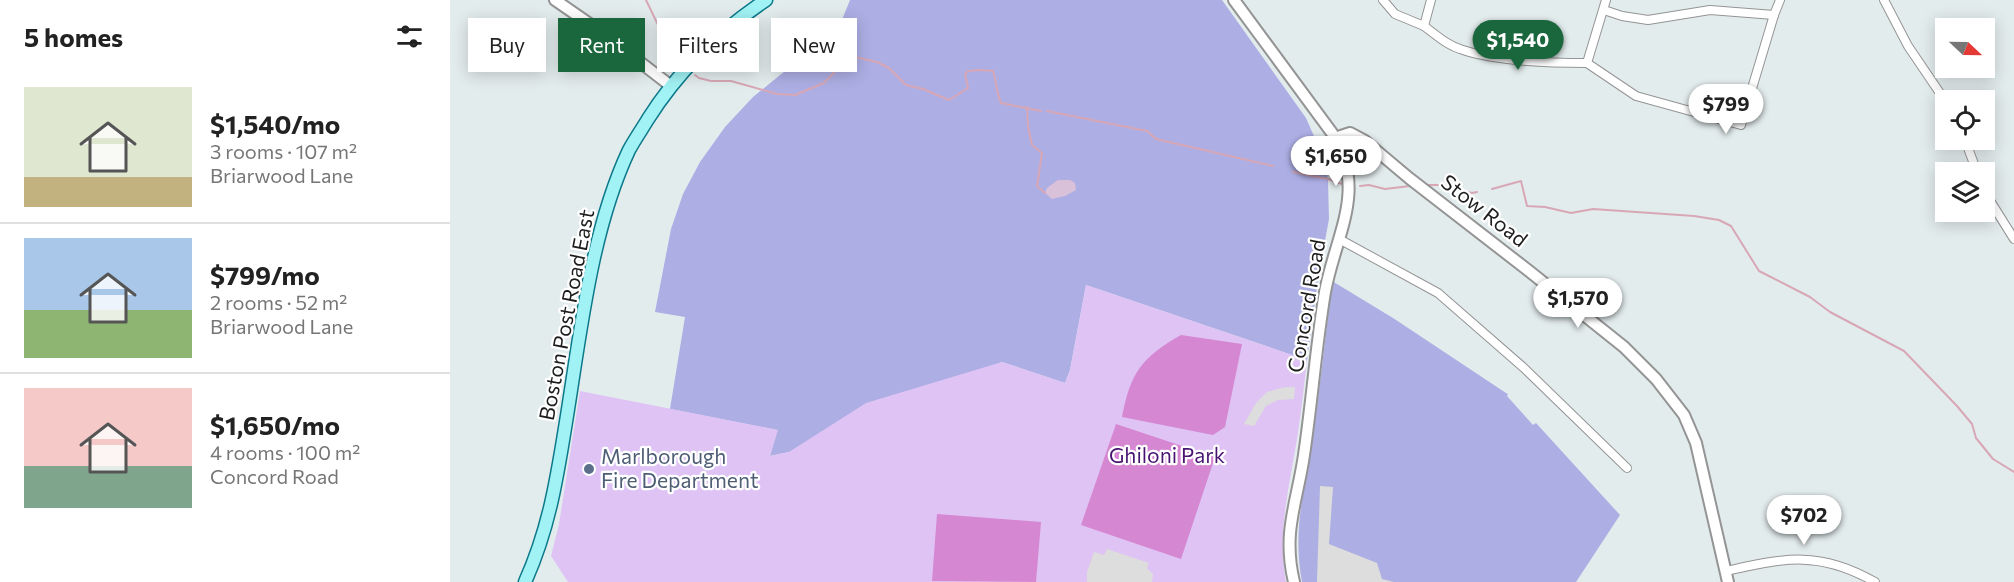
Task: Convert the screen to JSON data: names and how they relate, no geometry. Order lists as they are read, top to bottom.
{
  "streets": {
    "main road": ["Boston Post Road East"],
    "street": ["Stow Road", "Concord Road"]
  },
  "crossings": [
    ["Stow Road", "Concord Road"]
  ],
  "parks": ["Ghiloni Park"],
  "places": ["Marlborough Fire Department"],
  "north": "right",
  "page": {
    "heading": "5 homes",
    "chip": [
      "Buy",
      "Rent",
      "Filters",
      "New"
    ],
    "price": [
      "$1,540",
      "$799",
      "$1,650",
      "$1,570",
      "$702"
    ],
    "list": [
      {
        "name": "$1,540/mo",
        "note": "3 rooms · 107 m² · Briarwood Lane"
      },
      {
        "name": "$799/mo",
        "note": "2 rooms · 52 m² · Briarwood Lane"
      },
      {
        "name": "$1,650/mo",
        "note": "4 rooms · 100 m² · Concord Road"
      }
    ]
  }
}
